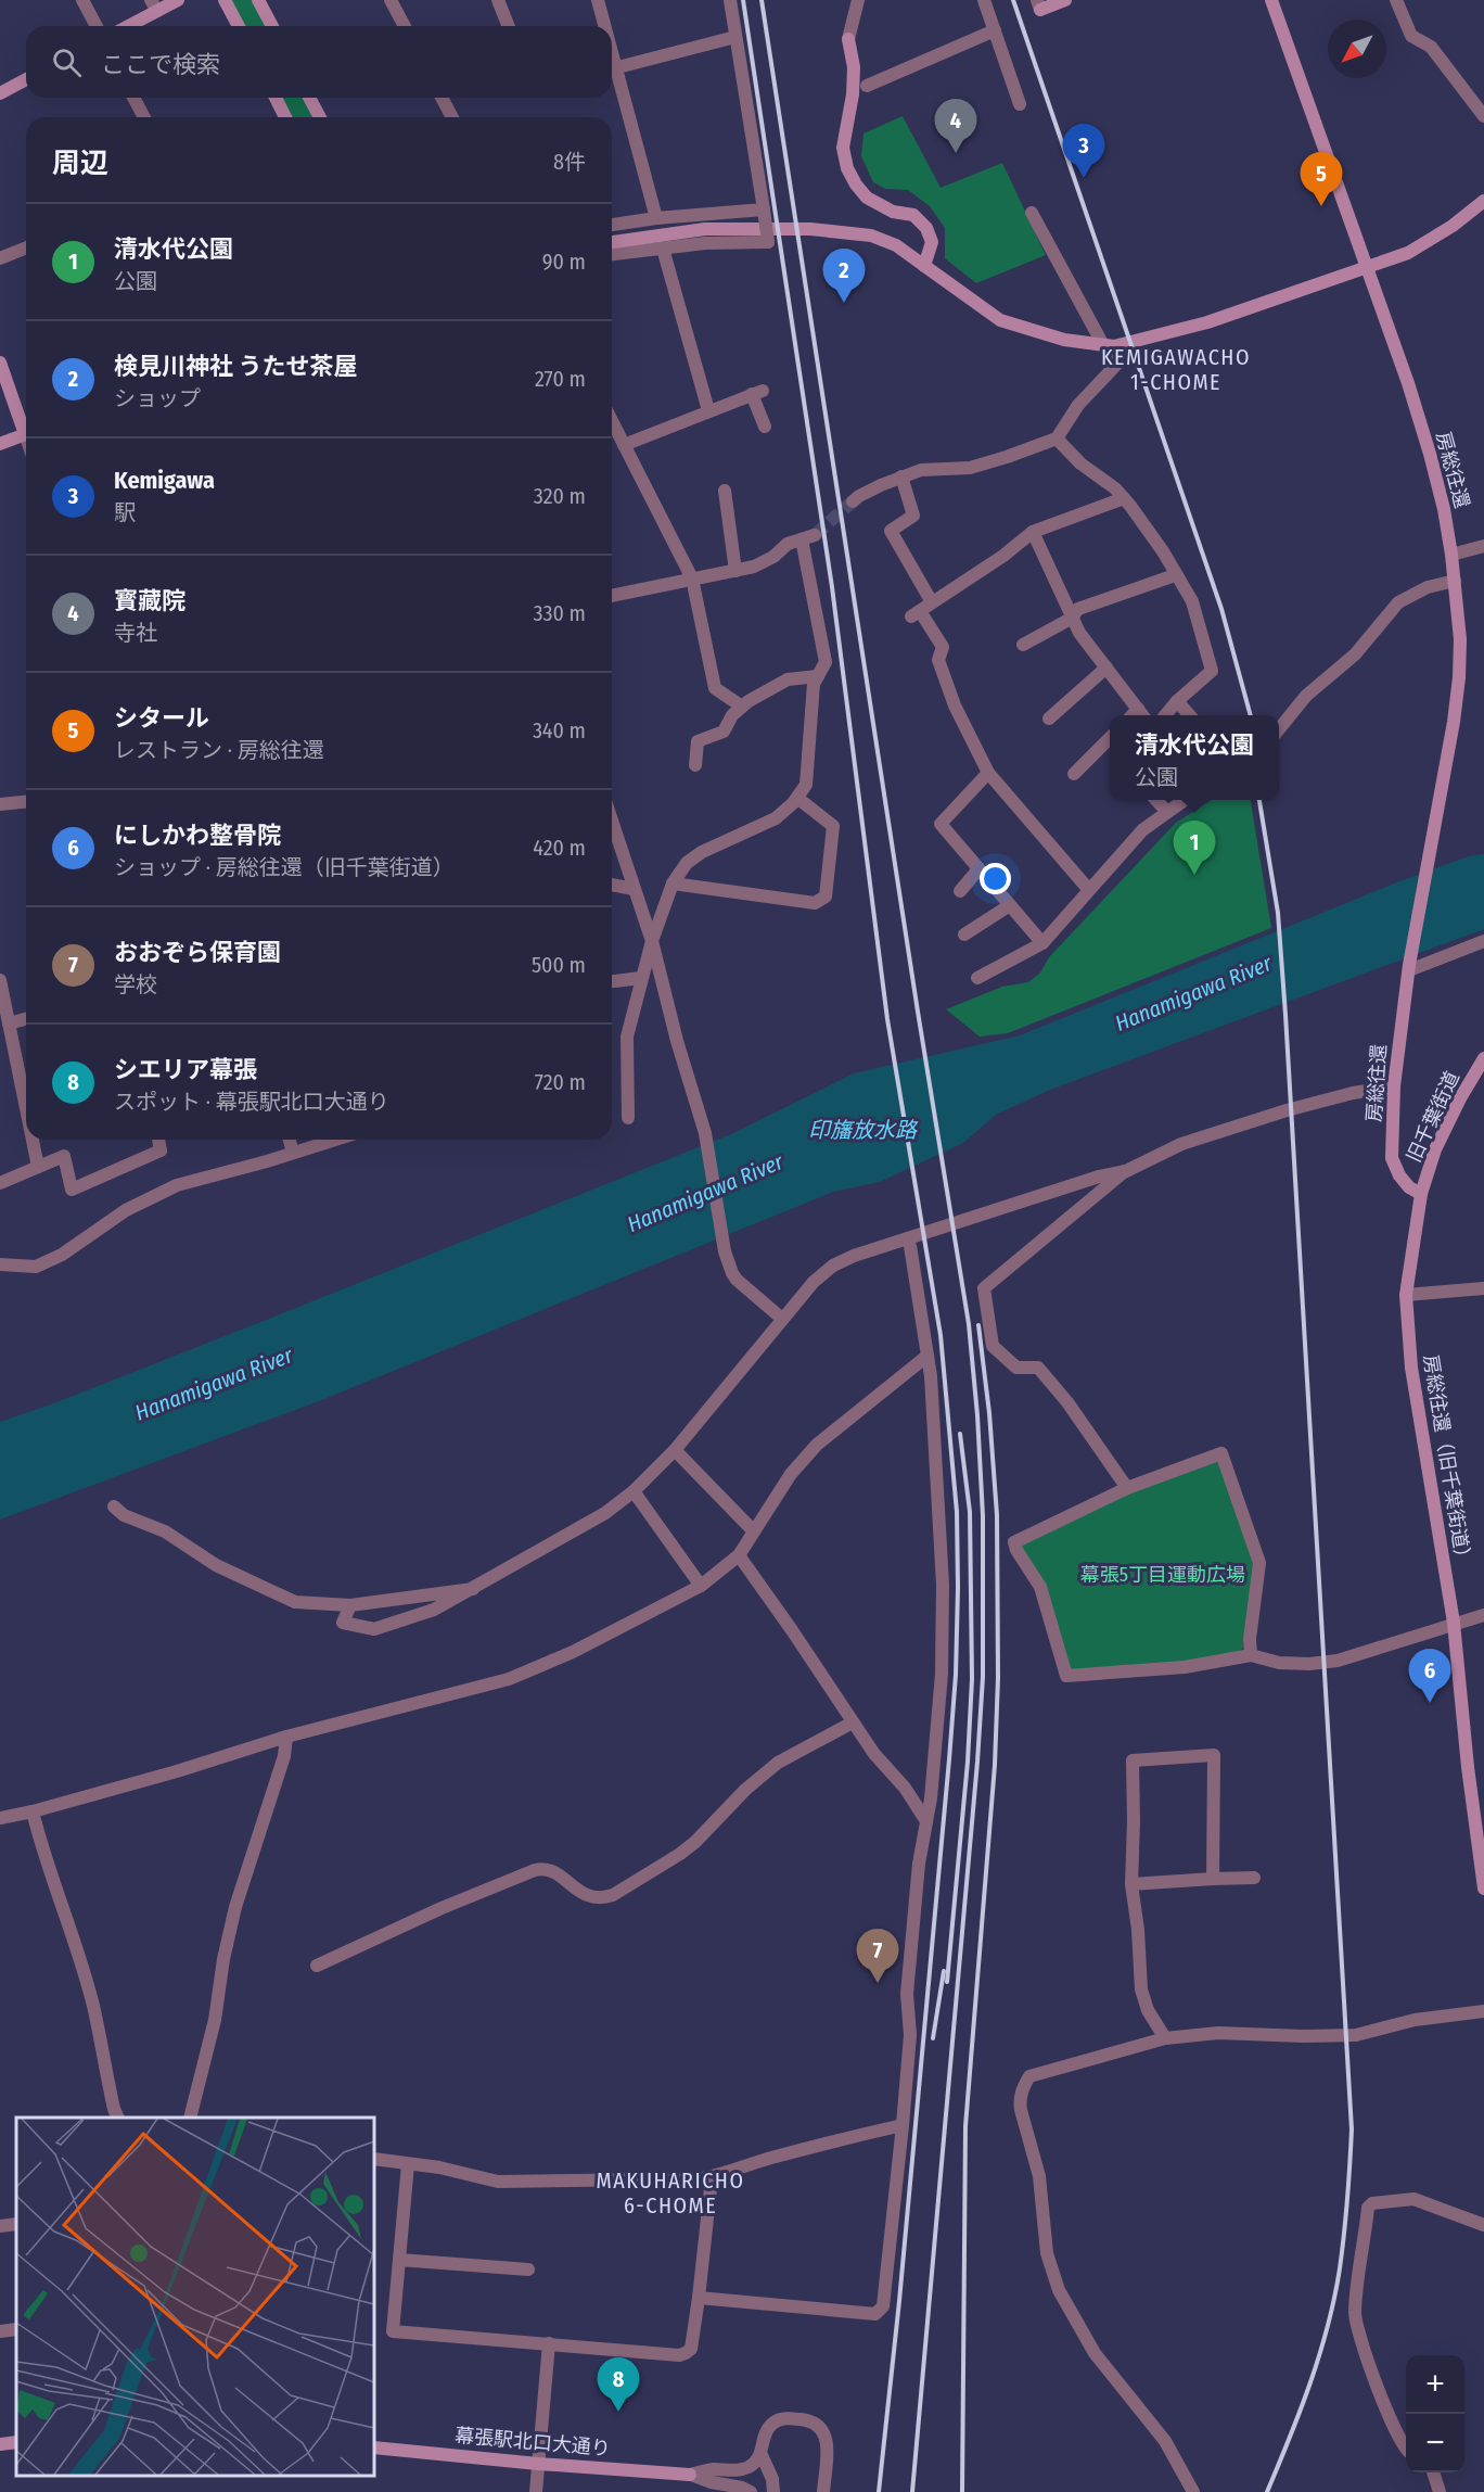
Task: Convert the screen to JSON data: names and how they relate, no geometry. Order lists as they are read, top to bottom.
{
  "streets": {
    "street": [
      "房総往還",
      "旧千葉街道",
      "房総往還（旧千葉街道）",
      "幕張駅北口大通り"
    ]
  },
  "crossings": [
    ["房総往還", "旧千葉街道"],
    ["房総往還", "房総往還（旧千葉街道）"],
    ["旧千葉街道", "房総往還（旧千葉街道）"]
  ],
  "districts": ["KEMIGAWACHO 1-CHOME", "MAKUHARICHO 6-CHOME"],
  "water": ["Hanamigawa River", "印旛放水路"],
  "parks": ["幕張5丁目運動広場"],
  "north": "bottom left",
  "page": {
    "search": "ここで検索",
    "pins": [
      "4",
      "3",
      "5",
      "2",
      "1",
      "6",
      "7",
      "8"
    ],
    "heading": ["周辺", "8件"],
    "list": [
      {
        "mark": "1",
        "name": "清水代公園",
        "note": "公園",
        "value": "90 m"
      },
      {
        "mark": "2",
        "name": "検見川神社 うたせ茶屋",
        "note": "ショップ",
        "value": "270 m"
      },
      {
        "mark": "3",
        "name": "Kemigawa",
        "note": "駅",
        "value": "320 m"
      },
      {
        "mark": "4",
        "name": "寳藏院",
        "note": "寺社",
        "value": "330 m"
      },
      {
        "mark": "5",
        "name": "シタール",
        "note": "レストラン · 房総往還",
        "value": "340 m"
      },
      {
        "mark": "6",
        "name": "にしかわ整骨院",
        "note": "ショップ · 房総往還（旧千葉街道）",
        "value": "420 m"
      },
      {
        "mark": "7",
        "name": "おおぞら保育園",
        "note": "学校",
        "value": "500 m"
      },
      {
        "mark": "8",
        "name": "シエリア幕張",
        "note": "スポット · 幕張駅北口大通り",
        "value": "720 m"
      }
    ],
    "popup": ["清水代公園", "公園"],
    "map_buttons": ["+", "−"]
  }
}
